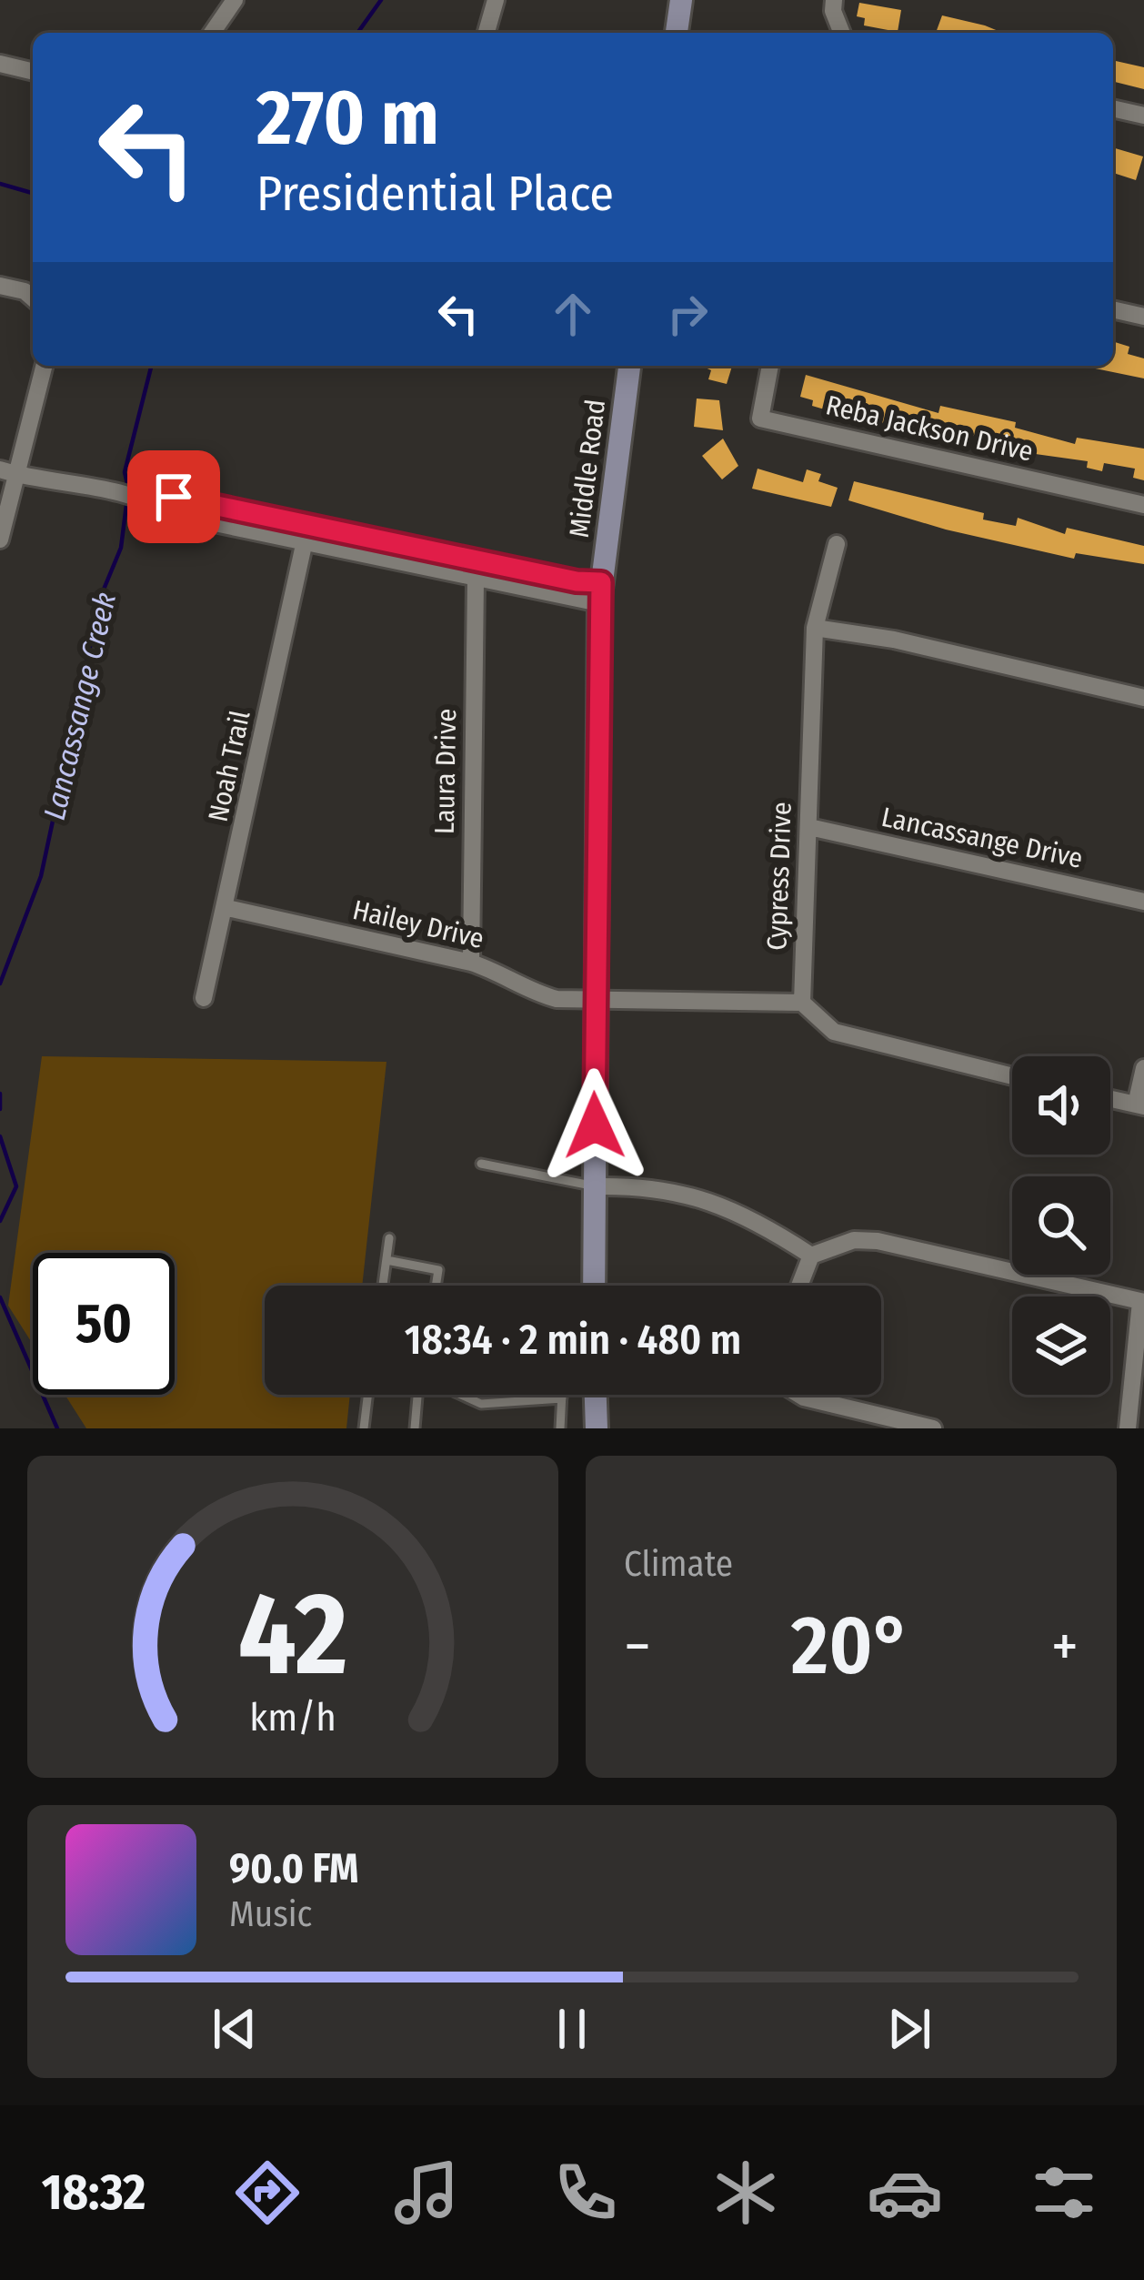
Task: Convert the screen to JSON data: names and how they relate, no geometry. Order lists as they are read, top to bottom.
{
  "streets": {
    "main road": ["Middle Road"],
    "street": [
      "Reba Jackson Drive",
      "Noah Trail",
      "Laura Drive",
      "Lancassange Drive",
      "Cypress Drive",
      "Hailey Drive"
    ]
  },
  "crossings": [
    ["Middle Road", "Hailey Drive"],
    ["Noah Trail", "Hailey Drive"],
    ["Laura Drive", "Hailey Drive"],
    ["Lancassange Drive", "Cypress Drive"]
  ],
  "water": ["Lancassange Creek"],
  "page": {
    "turn": ["270 m", "Presidential Place"],
    "limit": "50",
    "trip": "18:34 · 2 min · 480 m",
    "tile": "Climate",
    "heat": ["−", "20°", "+"],
    "song": ["90.0 FM", "Music"],
    "tabs": "18:32",
    "gauge": ["42", "km/h"]
  }
}
